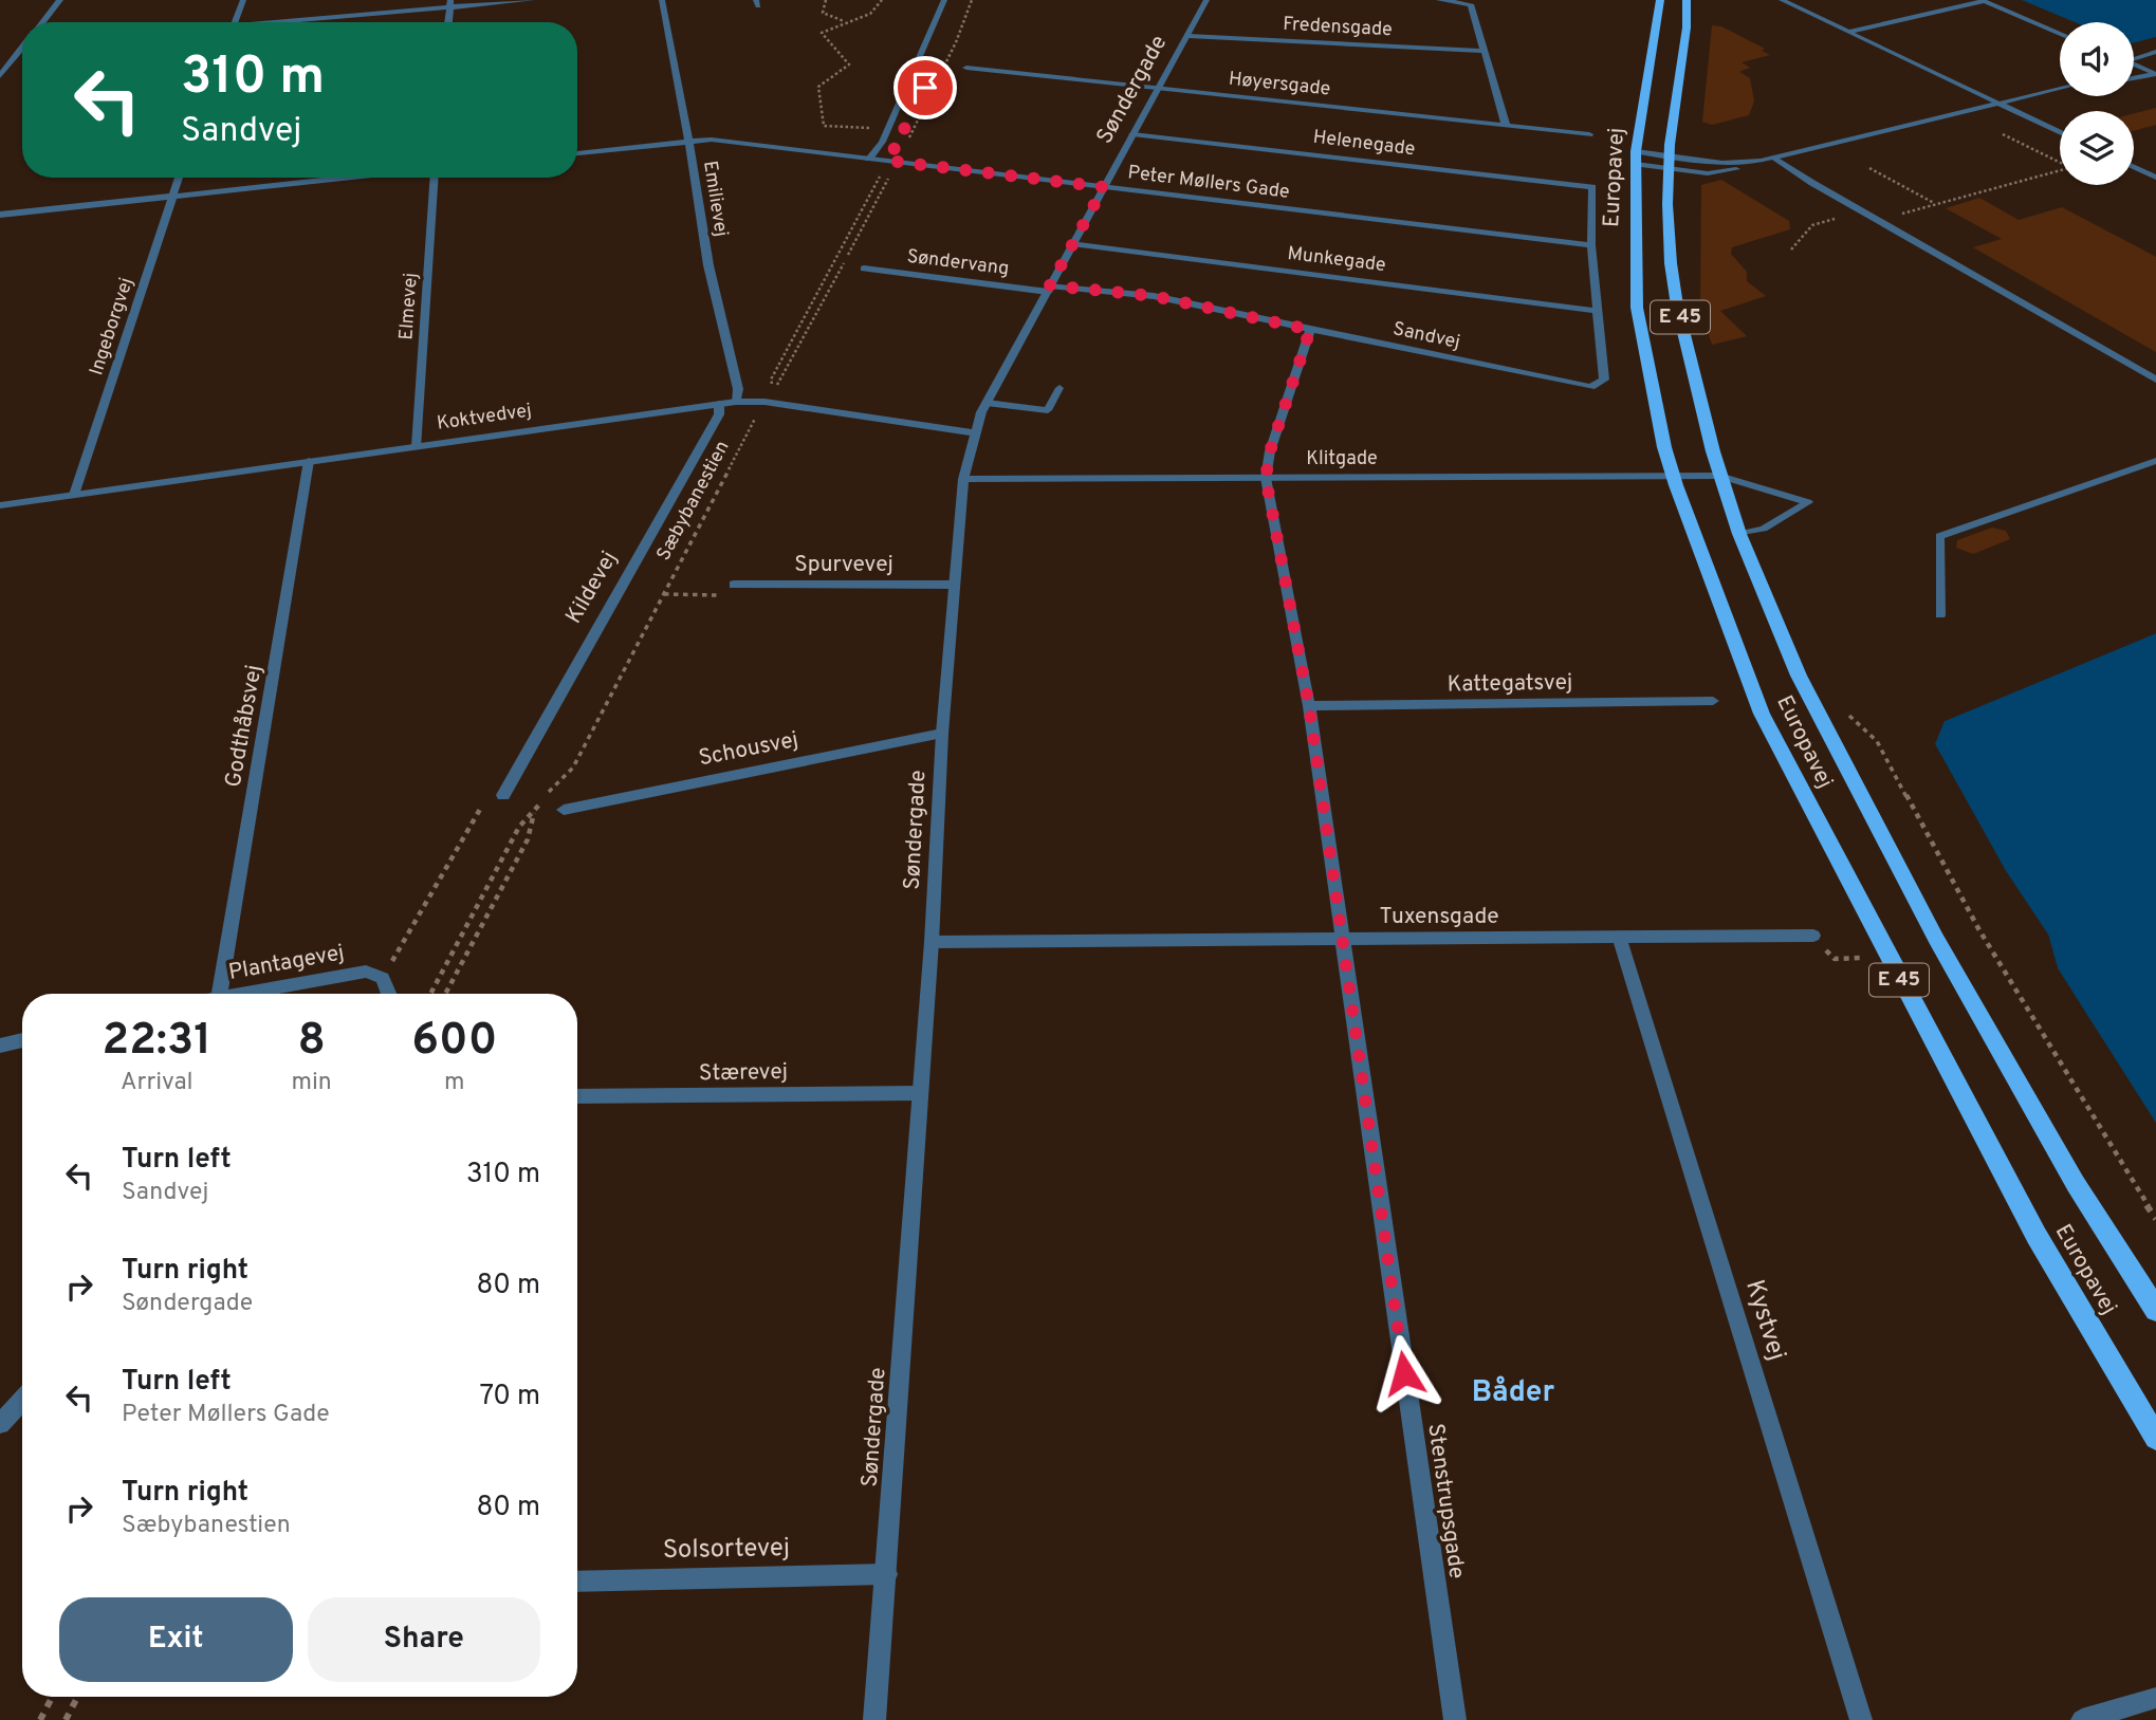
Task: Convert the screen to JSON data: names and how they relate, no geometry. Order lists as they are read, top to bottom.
{
  "streets": {
    "main road": ["Europavej", "E 45"],
    "street": [
      "Fredensgade",
      "Høyersgade",
      "Søndergade",
      "Helenegade",
      "Peter Møllers Gade",
      "Emilievej",
      "Munkegade",
      "Søndervang",
      "Elmevej",
      "Ingeborgvej",
      "Sandvej",
      "Koktvedvej",
      "Klitgade",
      "Spurvevej",
      "Kildevej",
      "Kattegatsvej",
      "Godthåbsvej",
      "Schousvej",
      "Tuxensgade",
      "Plantagevej",
      "Stærevej",
      "Kystvej",
      "Stenstrupsgade",
      "Solsortevej"
    ],
    "path": ["Sæbybanestien"]
  },
  "crossings": [
    ["Fredensgade", "Søndergade"],
    ["Høyersgade", "Søndergade"],
    ["Søndergade", "Helenegade"],
    ["Søndergade", "Peter Møllers Gade"],
    ["Søndergade", "Munkegade"],
    ["Søndergade", "Søndervang"],
    ["Søndergade", "Sandvej"],
    ["Søndergade", "Koktvedvej"],
    ["Søndergade", "Klitgade"],
    ["Søndergade", "Spurvevej"],
    ["Søndergade", "Schousvej"],
    ["Søndergade", "Tuxensgade"],
    ["Søndergade", "Stærevej"],
    ["Søndergade", "Solsortevej"],
    ["Helenegade", "Sandvej"],
    ["Europavej", "Klitgade"],
    ["Peter Møllers Gade", "Emilievej"],
    ["Peter Møllers Gade", "Sandvej"],
    ["Emilievej", "Koktvedvej"],
    ["Munkegade", "Sandvej"],
    ["Søndervang", "Sandvej"],
    ["Elmevej", "Koktvedvej"],
    ["Ingeborgvej", "Koktvedvej"],
    ["Sandvej", "Stenstrupsgade"],
    ["Koktvedvej", "Sæbybanestien"],
    ["Koktvedvej", "Kildevej"],
    ["Koktvedvej", "Godthåbsvej"],
    ["Klitgade", "Stenstrupsgade"],
    ["Kattegatsvej", "Stenstrupsgade"],
    ["Tuxensgade", "Kystvej"],
    ["Tuxensgade", "Stenstrupsgade"]
  ],
  "districts": ["Båder"],
  "page": {
    "turn": ["310 m", "Sandvej"],
    "eta": [
      "22:31",
      "Arrival",
      "8",
      "min",
      "600",
      "m"
    ],
    "list": [
      {
        "name": "Turn left",
        "note": "Sandvej",
        "value": "310 m"
      },
      {
        "name": "Turn right",
        "note": "Søndergade",
        "value": "80 m"
      },
      {
        "name": "Turn left",
        "note": "Peter Møllers Gade",
        "value": "70 m"
      },
      {
        "name": "Turn right",
        "note": "Sæbybanestien",
        "value": "80 m"
      }
    ],
    "buttons": ["Exit", "Share"]
  }
}
